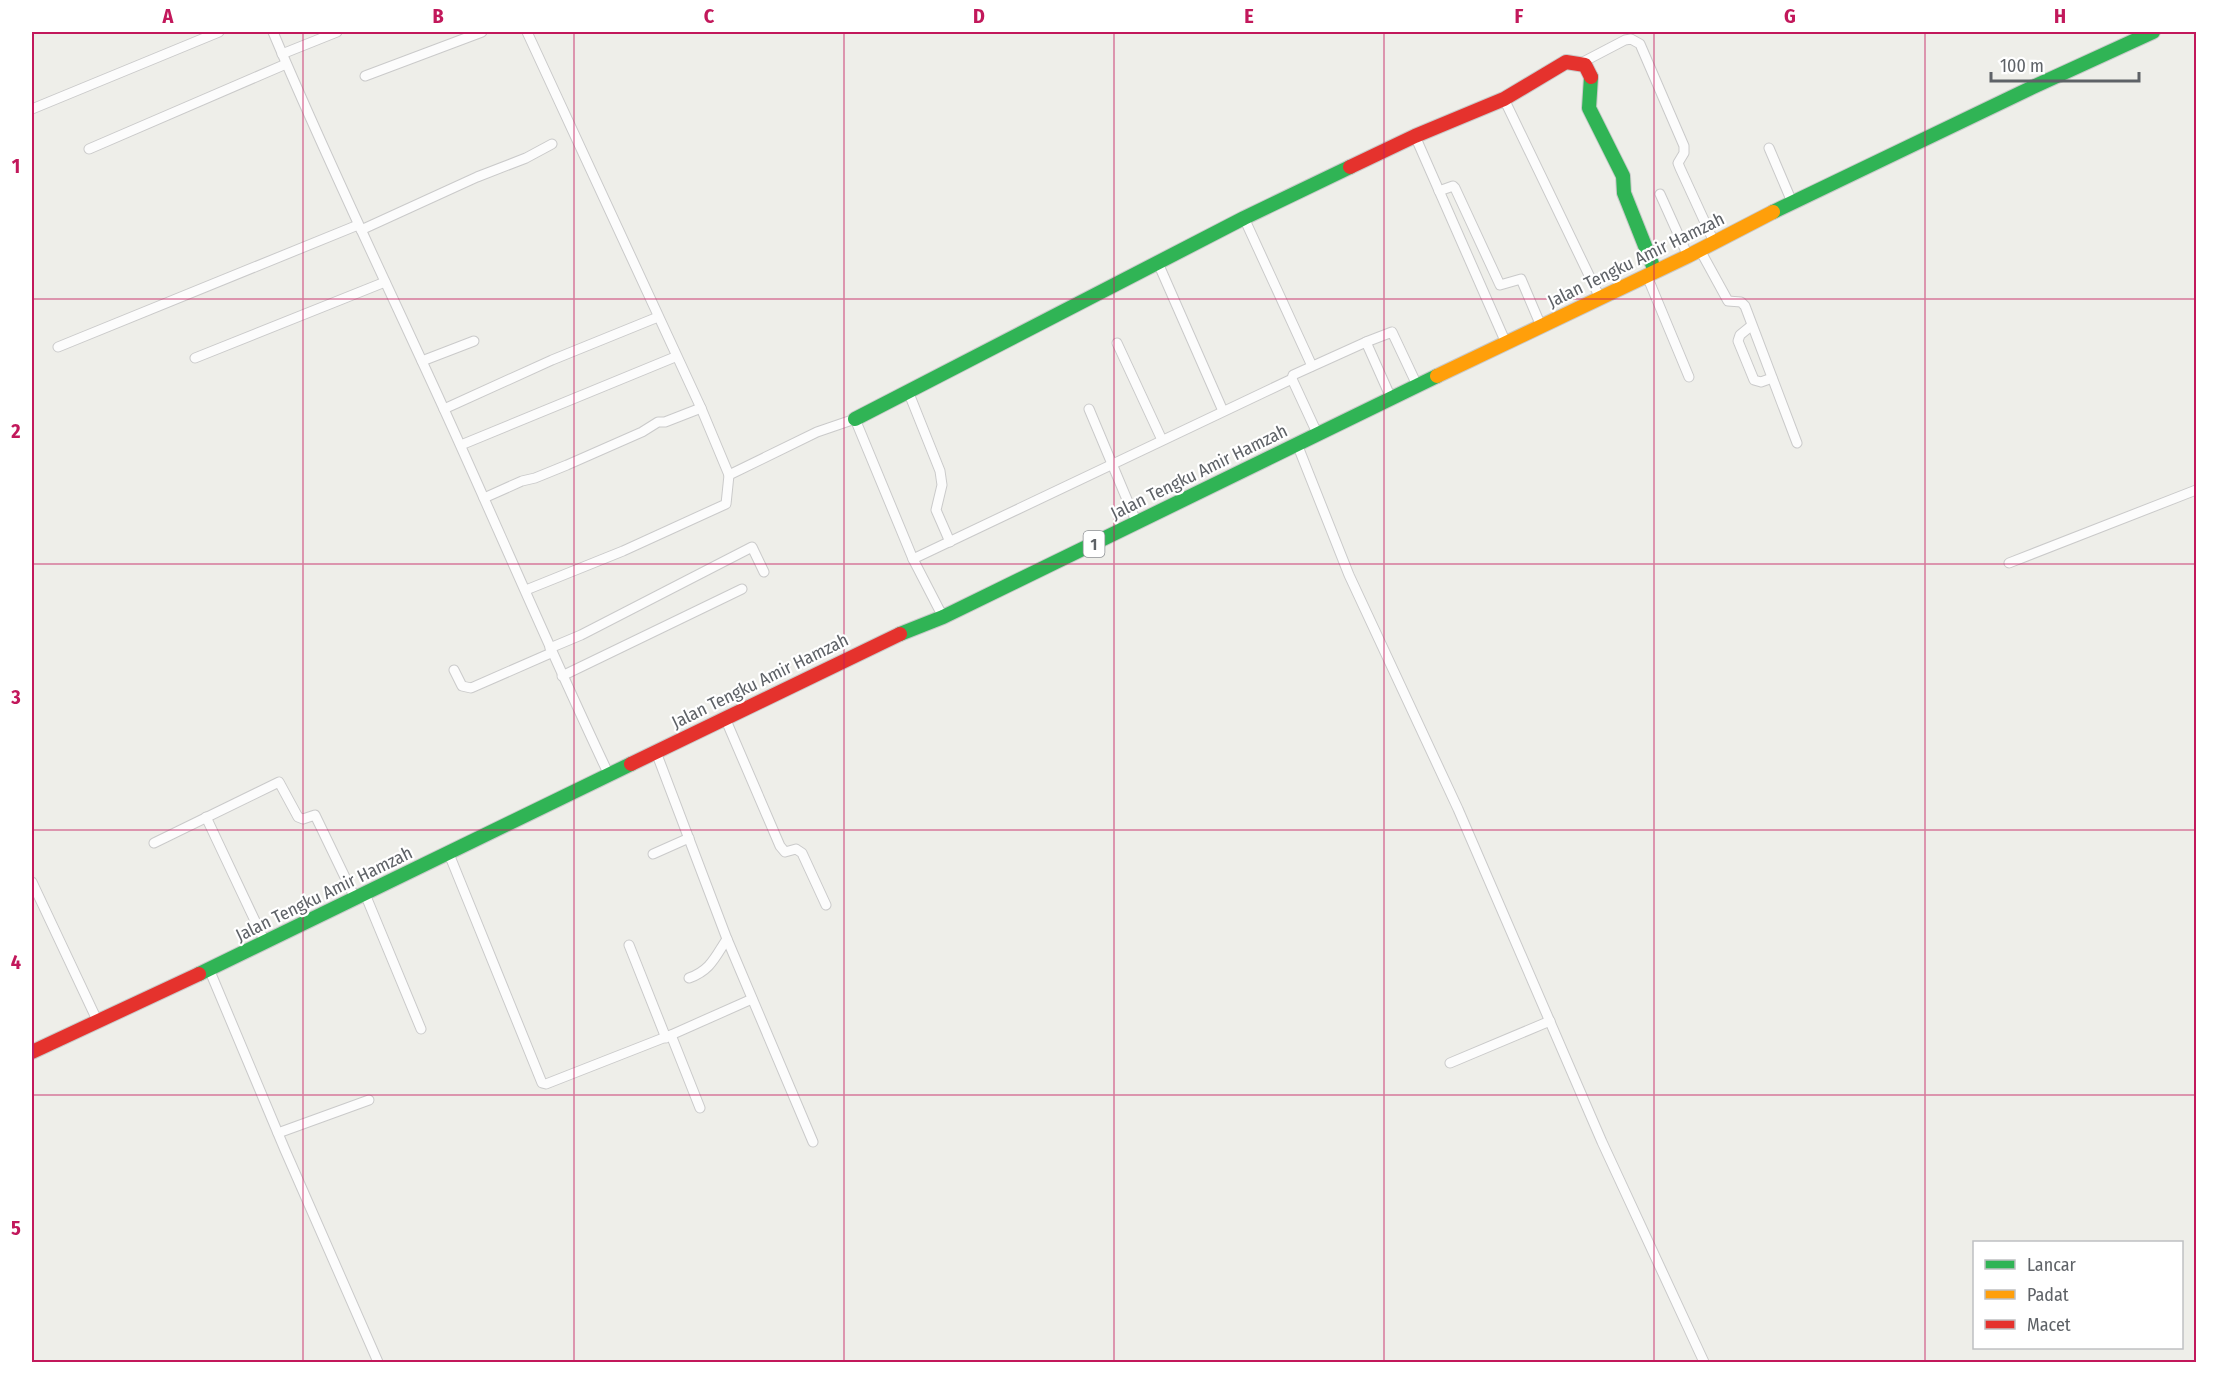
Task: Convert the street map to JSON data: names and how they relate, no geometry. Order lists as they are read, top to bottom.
{
  "streets": {
    "main road": ["Jalan Tengku Amir Hamzah", "1"]
  },
  "legend": ["Lancar", "Padat", "Macet"],
  "scale_bar": "100 m",
  "grid": {
    "columns": [
      "A",
      "B",
      "C",
      "D",
      "E",
      "F",
      "G",
      "H"
    ],
    "rows": [
      "1",
      "2",
      "3",
      "4",
      "5"
    ]
  }
}
